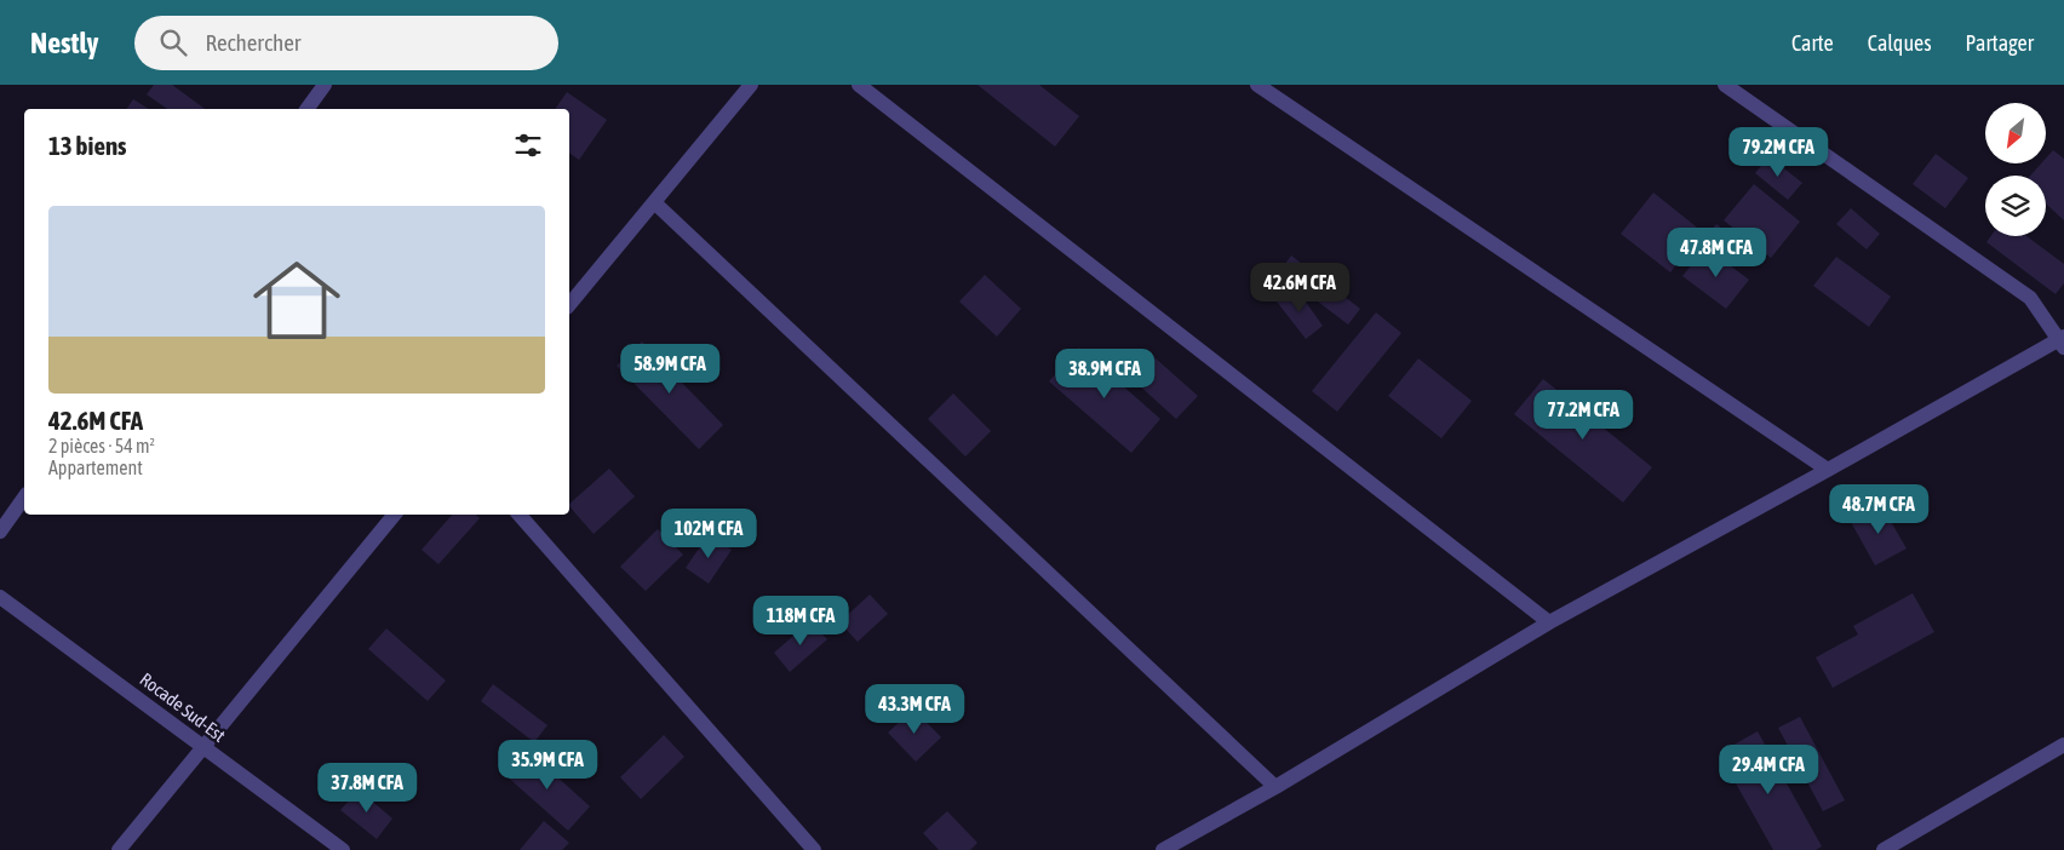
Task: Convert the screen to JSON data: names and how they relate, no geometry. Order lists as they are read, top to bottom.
{
  "streets": {
    "street": ["Rocade Sud-Est"]
  },
  "north": "bottom left",
  "page": {
    "header": "Nestly",
    "search": "Rechercher",
    "nav": ["Carte", "Calques", "Partager"],
    "heading": "13 biens",
    "price": [
      "79.2M CFA",
      "47.8M CFA",
      "42.6M CFA",
      "58.9M CFA",
      "38.9M CFA",
      "77.2M CFA",
      "48.7M CFA",
      "102M CFA",
      "118M CFA",
      "43.3M CFA",
      "35.9M CFA",
      "29.4M CFA",
      "37.8M CFA"
    ],
    "list": [
      {
        "name": "42.6M CFA",
        "note": "2 pièces · 54 m² · Appartement"
      }
    ]
  }
}
